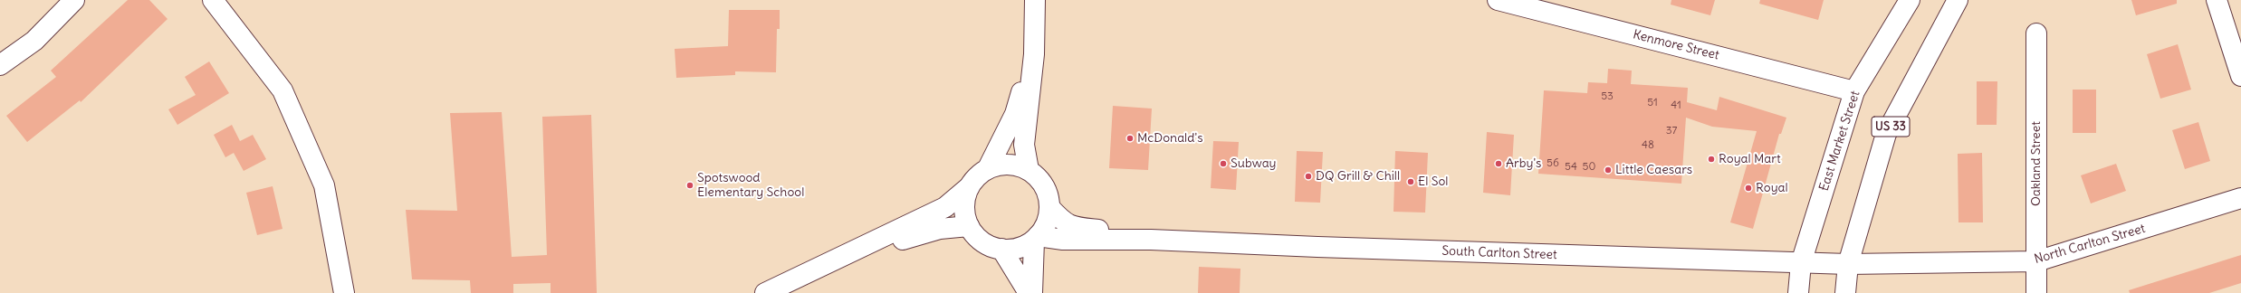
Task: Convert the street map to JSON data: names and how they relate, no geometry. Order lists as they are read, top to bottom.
{
  "streets": {
    "street": [
      "Kenmore Street",
      "US 33",
      "East Market Street",
      "Oakland Street",
      "North Carlton Street",
      "South Carlton Street"
    ]
  },
  "crossings": [
    ["Kenmore Street", "East Market Street"],
    ["US 33", "North Carlton Street"],
    ["US 33", "South Carlton Street"],
    ["East Market Street", "South Carlton Street"],
    ["Oakland Street", "North Carlton Street"],
    ["North Carlton Street", "South Carlton Street"]
  ],
  "places": [
    "McDonald's",
    "Royal Mart",
    "Subway",
    "Arby's",
    "Little Caesars",
    "DQ Grill & Chill",
    "El Sol",
    "Spotswood Elementary School",
    "Royal"
  ],
  "house_numbers": [
    "53",
    "51",
    "41",
    "37",
    "48",
    "56",
    "54",
    "50"
  ]
}
